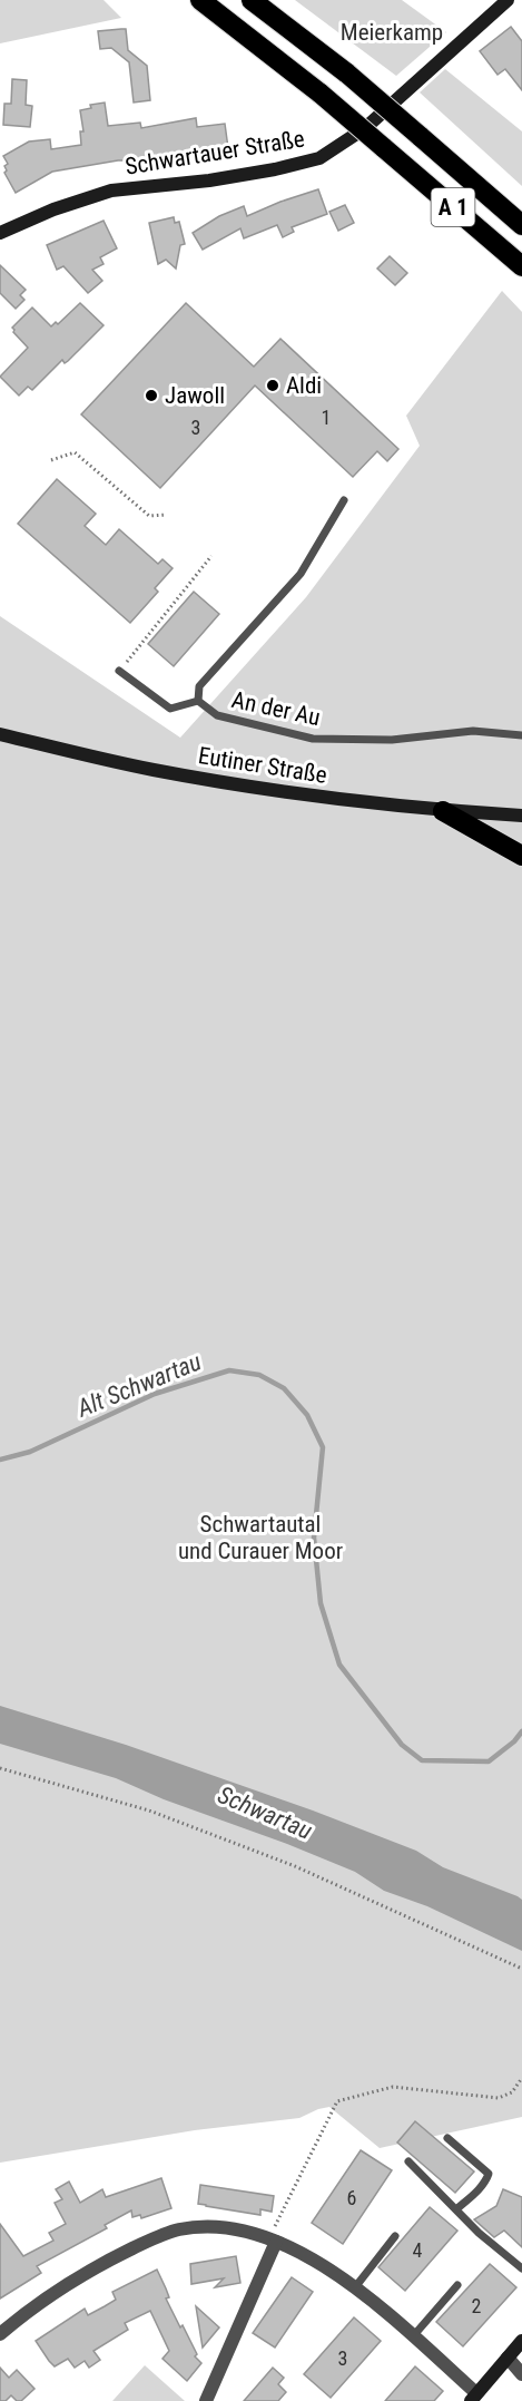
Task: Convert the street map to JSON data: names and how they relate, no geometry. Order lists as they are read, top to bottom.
{
  "streets": {
    "highway": ["A 1"],
    "street": ["Schwartauer Straße", "Eutiner Straße"],
    "lane": ["An der Au"]
  },
  "water": ["Alt Schwartau", "Schwartau"],
  "parks": ["Meierkamp", "Schwartautal und Curauer Moor"],
  "places": ["Aldi", "Jawoll"],
  "house_numbers": [
    "1",
    "3",
    "6",
    "4",
    "2",
    "3"
  ]
}
